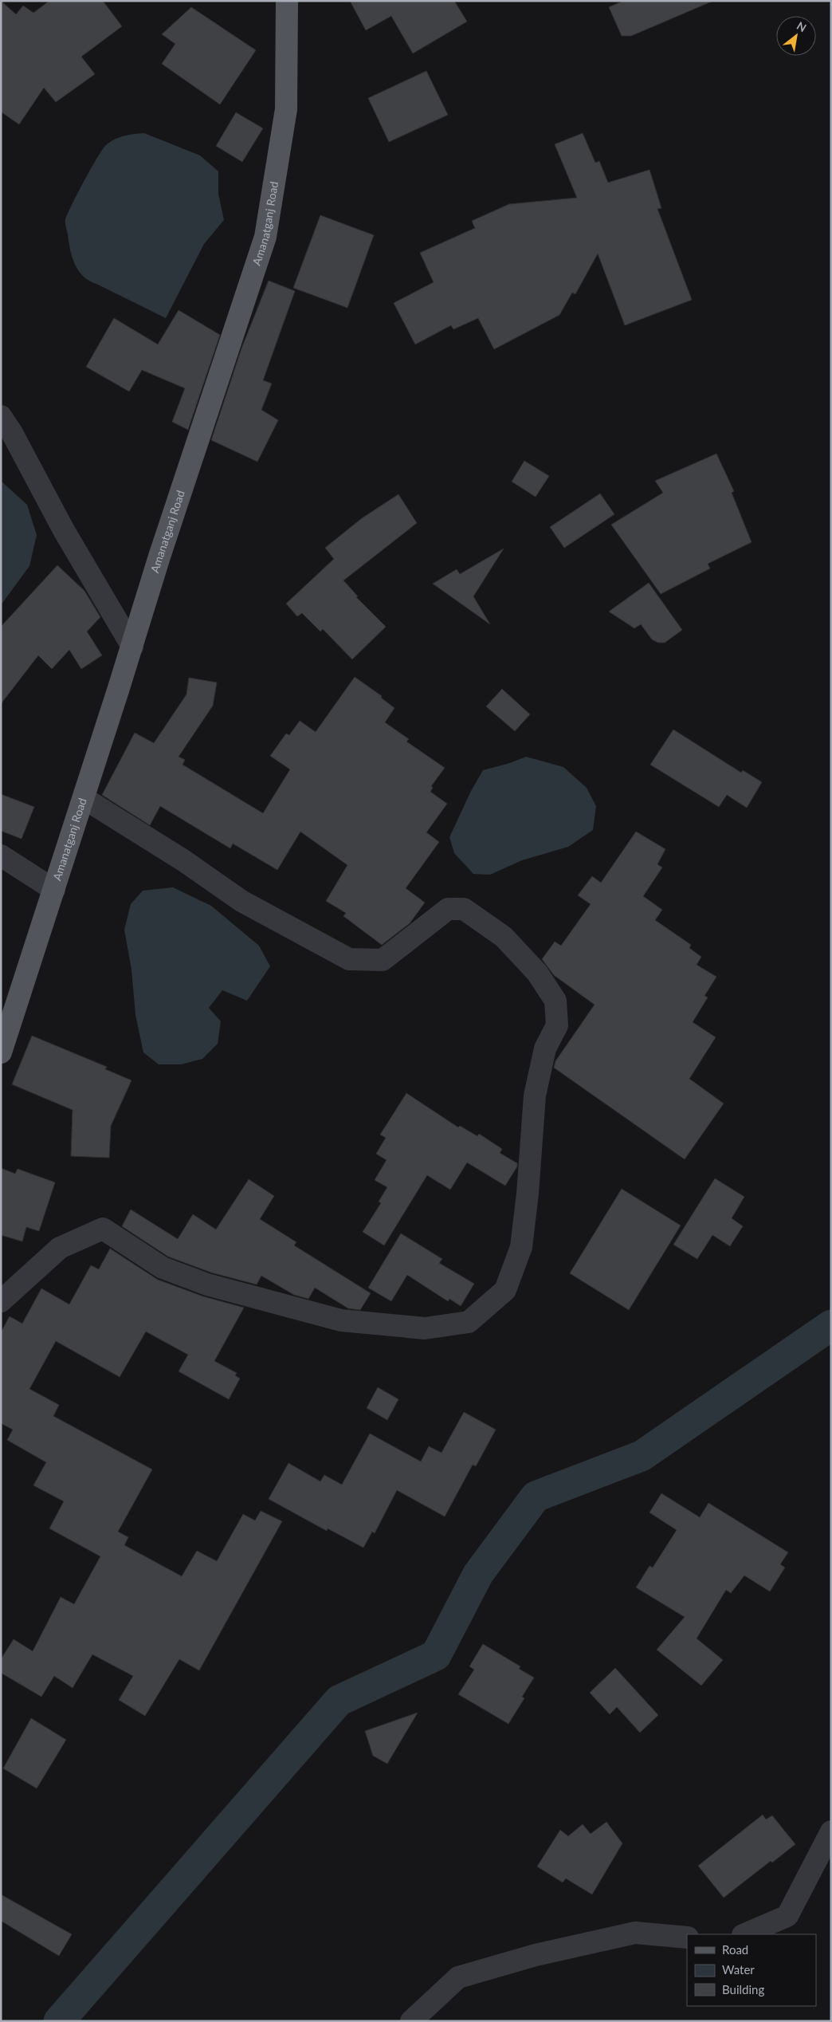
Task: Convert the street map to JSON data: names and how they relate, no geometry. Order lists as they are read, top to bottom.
{
  "streets": {
    "main road": ["Amanatganj Road"]
  },
  "legend": ["Road", "Water", "Building"],
  "north": "top right"
}
